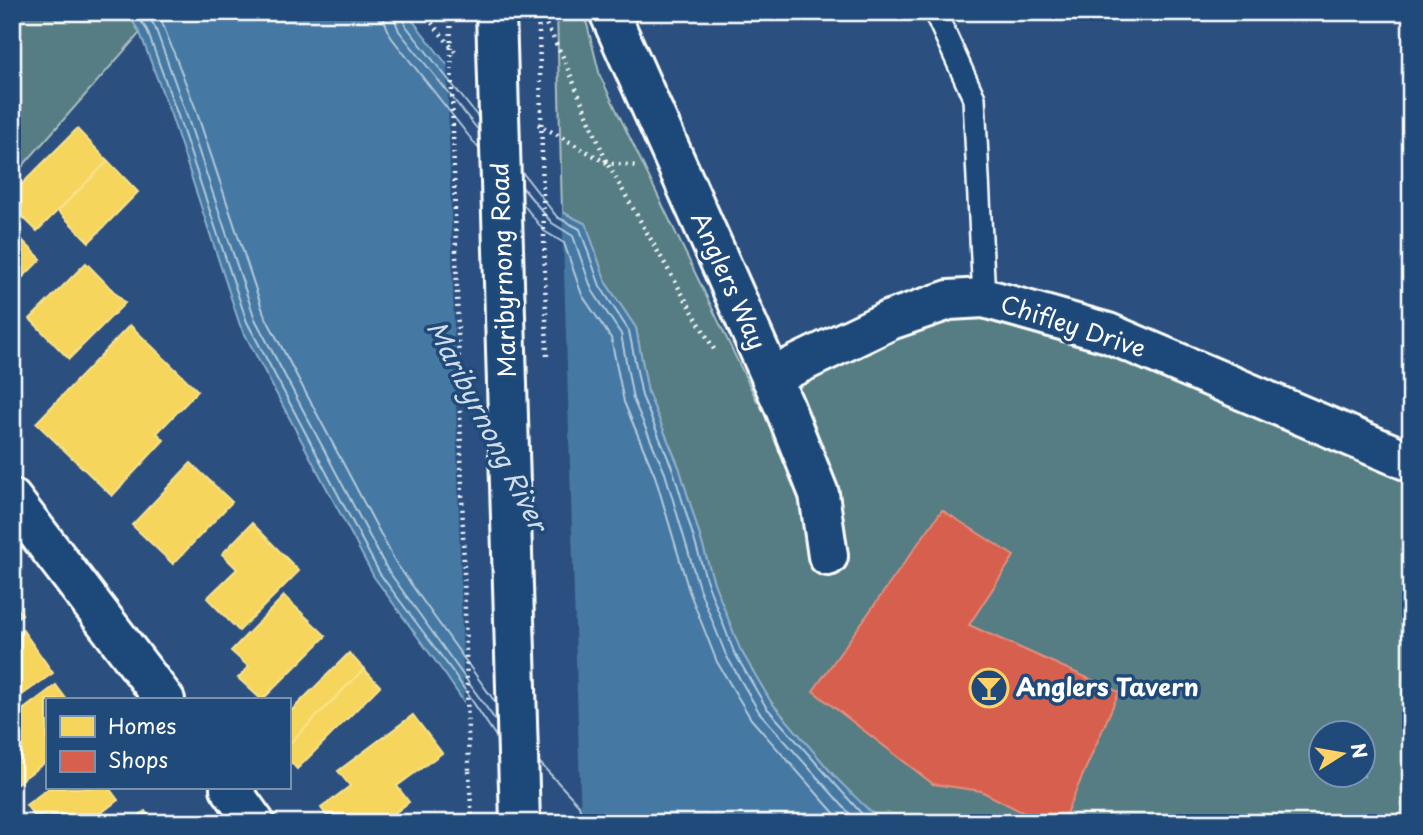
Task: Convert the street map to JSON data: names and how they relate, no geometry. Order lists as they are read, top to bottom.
{
  "streets": {
    "street": ["Maribyrnong Road", "Anglers Way", "Chifley Drive"]
  },
  "crossings": [
    ["Anglers Way", "Chifley Drive"]
  ],
  "water": ["Maribyrnong River"],
  "places": {
    "bar": ["Anglers Tavern"]
  },
  "legend": ["Homes", "Shops"],
  "north": "right"
}
